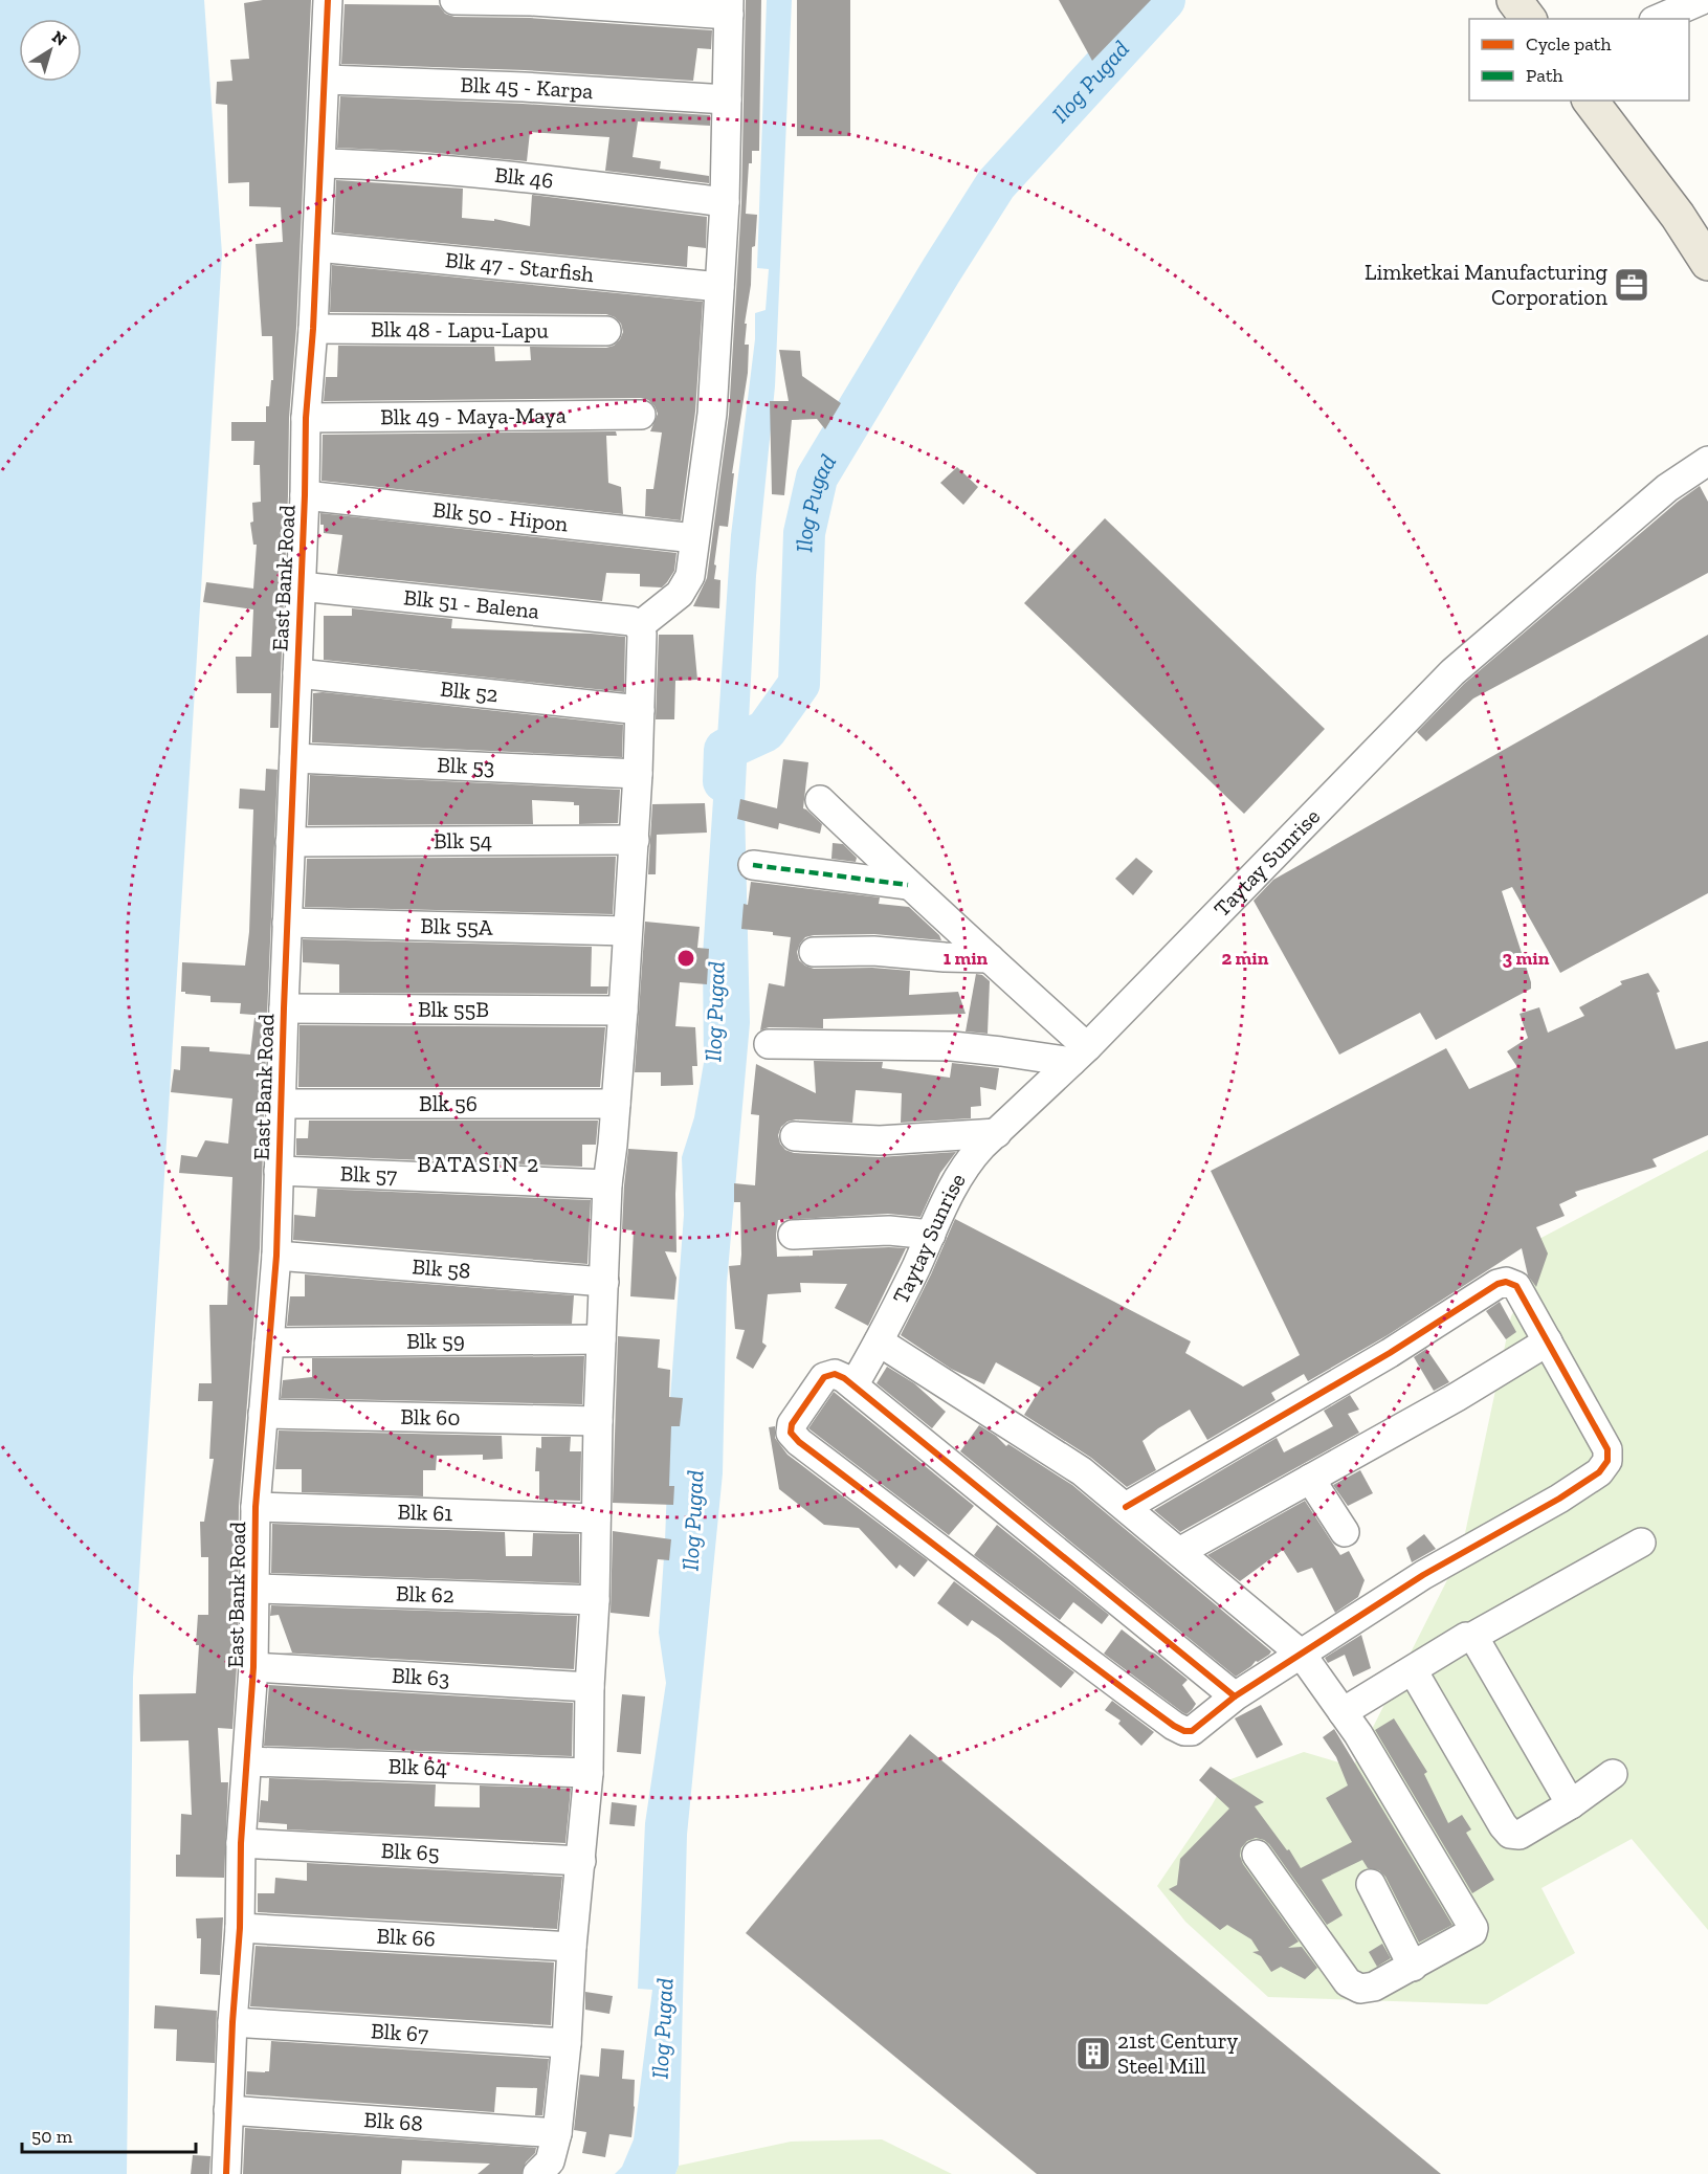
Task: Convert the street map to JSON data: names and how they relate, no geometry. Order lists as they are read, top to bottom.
{
  "streets": {
    "street": [
      "Blk 45 - Karpa",
      "Blk 46",
      "Blk 47 - Starfish",
      "Blk 48 - Lapu-Lapu",
      "Blk 49 - Maya-Maya",
      "Blk 50 - Hipon",
      "East Bank Road",
      "Blk 51 - Balena",
      "Blk 52",
      "Blk 53",
      "Blk 54",
      "Taytay Sunrise",
      "Blk 55A",
      "Blk 55B",
      "Blk 56",
      "Blk 57",
      "Blk 58",
      "Blk 59",
      "Blk 60",
      "Blk 61",
      "Blk 62",
      "Blk 63",
      "Blk 64",
      "Blk 65",
      "Blk 66",
      "Blk 67",
      "Blk 68"
    ]
  },
  "crossings": [
    ["Blk 45 - Karpa", "East Bank Road"],
    ["Blk 46", "East Bank Road"],
    ["Blk 47 - Starfish", "East Bank Road"],
    ["Blk 48 - Lapu-Lapu", "East Bank Road"],
    ["Blk 49 - Maya-Maya", "East Bank Road"],
    ["Blk 50 - Hipon", "East Bank Road"],
    ["East Bank Road", "Blk 51 - Balena"],
    ["East Bank Road", "Blk 52"],
    ["East Bank Road", "Blk 53"],
    ["East Bank Road", "Blk 54"],
    ["East Bank Road", "Blk 55A"],
    ["East Bank Road", "Blk 55B"],
    ["East Bank Road", "Blk 56"],
    ["East Bank Road", "Blk 57"],
    ["East Bank Road", "Blk 58"],
    ["East Bank Road", "Blk 59"],
    ["East Bank Road", "Blk 60"],
    ["East Bank Road", "Blk 61"],
    ["East Bank Road", "Blk 62"],
    ["East Bank Road", "Blk 63"],
    ["East Bank Road", "Blk 64"],
    ["East Bank Road", "Blk 65"],
    ["East Bank Road", "Blk 66"],
    ["East Bank Road", "Blk 67"],
    ["East Bank Road", "Blk 68"]
  ],
  "districts": ["BATASIN 2"],
  "water": ["Ilog Pugad"],
  "places": {
    "office": ["Limketkai Manufacturing Corporation"],
    "building": ["21st Century Steel Mill"]
  },
  "legend": ["Cycle path", "Path"],
  "scale_bar": "50 m",
  "north": "top right",
  "rings": ["1 min", "2 min", "3 min"]
}
